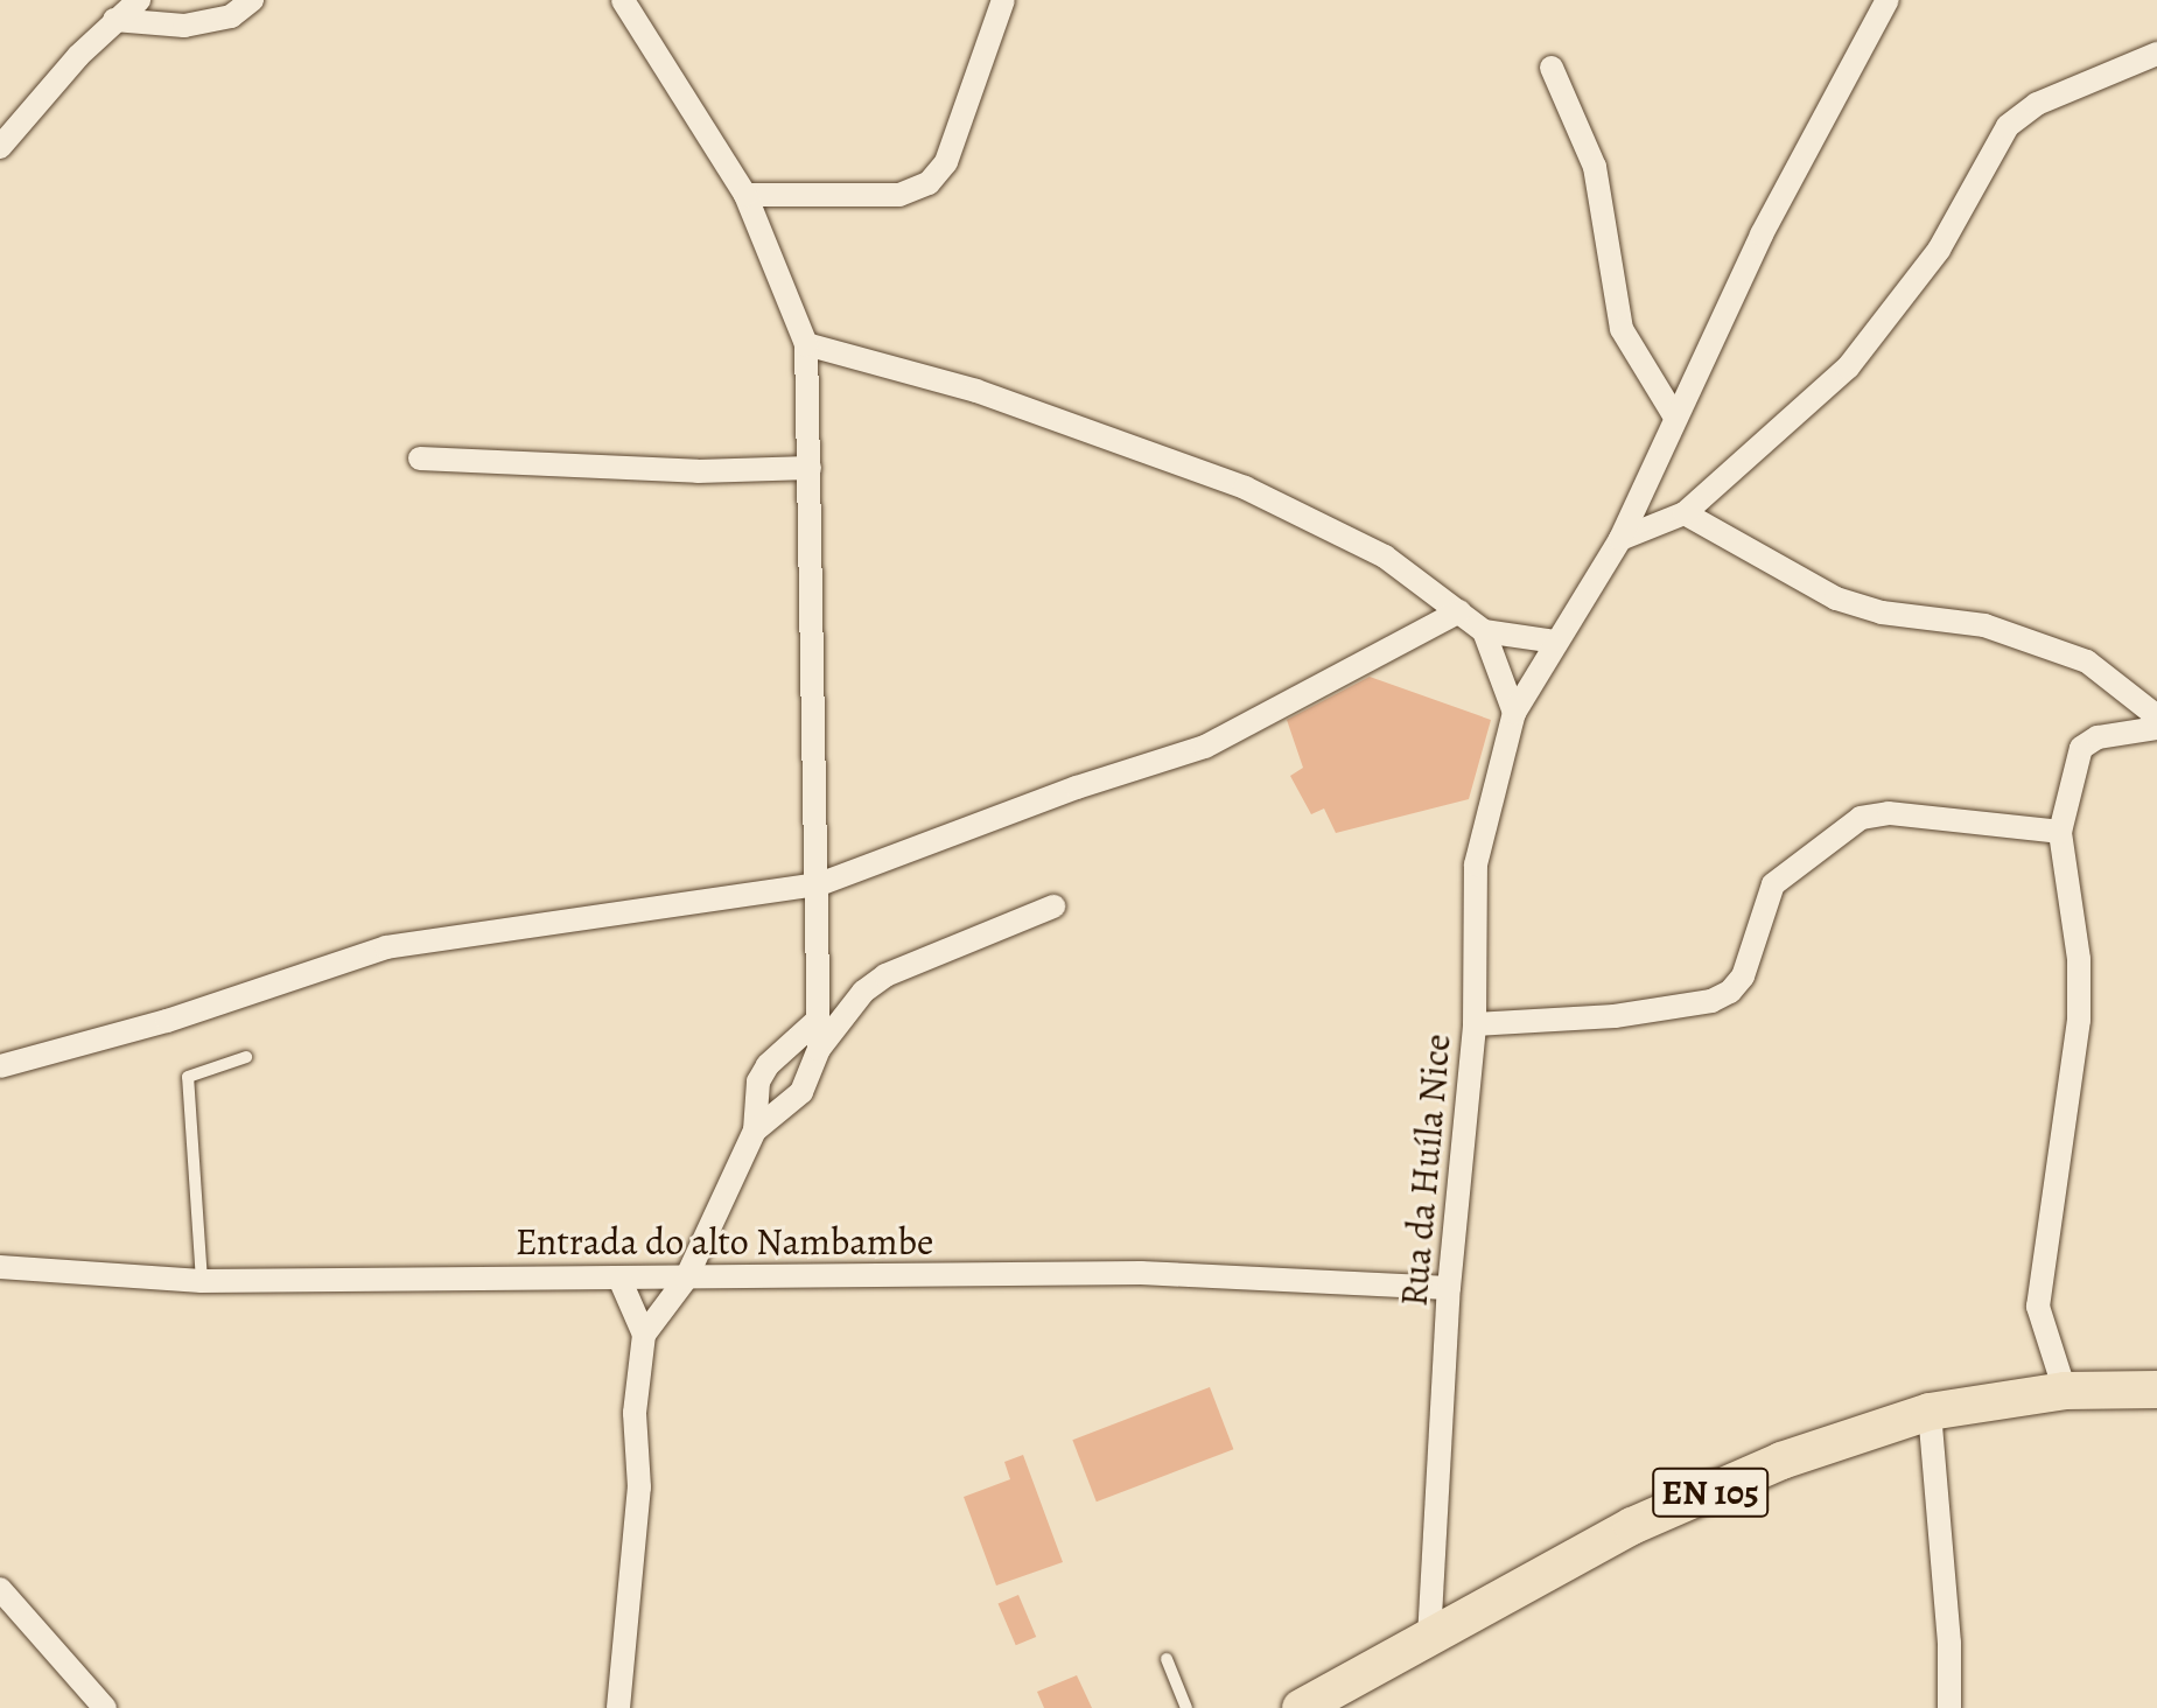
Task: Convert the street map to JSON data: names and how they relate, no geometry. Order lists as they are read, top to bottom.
{
  "streets": {
    "main road": ["EN 105"],
    "street": ["Rua da Huíla Nice", "Entrada do alto Nambambe"]
  },
  "crossings": [
    ["Rua da Huíla Nice", "Entrada do alto Nambambe"],
    ["Rua da Huíla Nice", "EN 105"]
  ]
}
